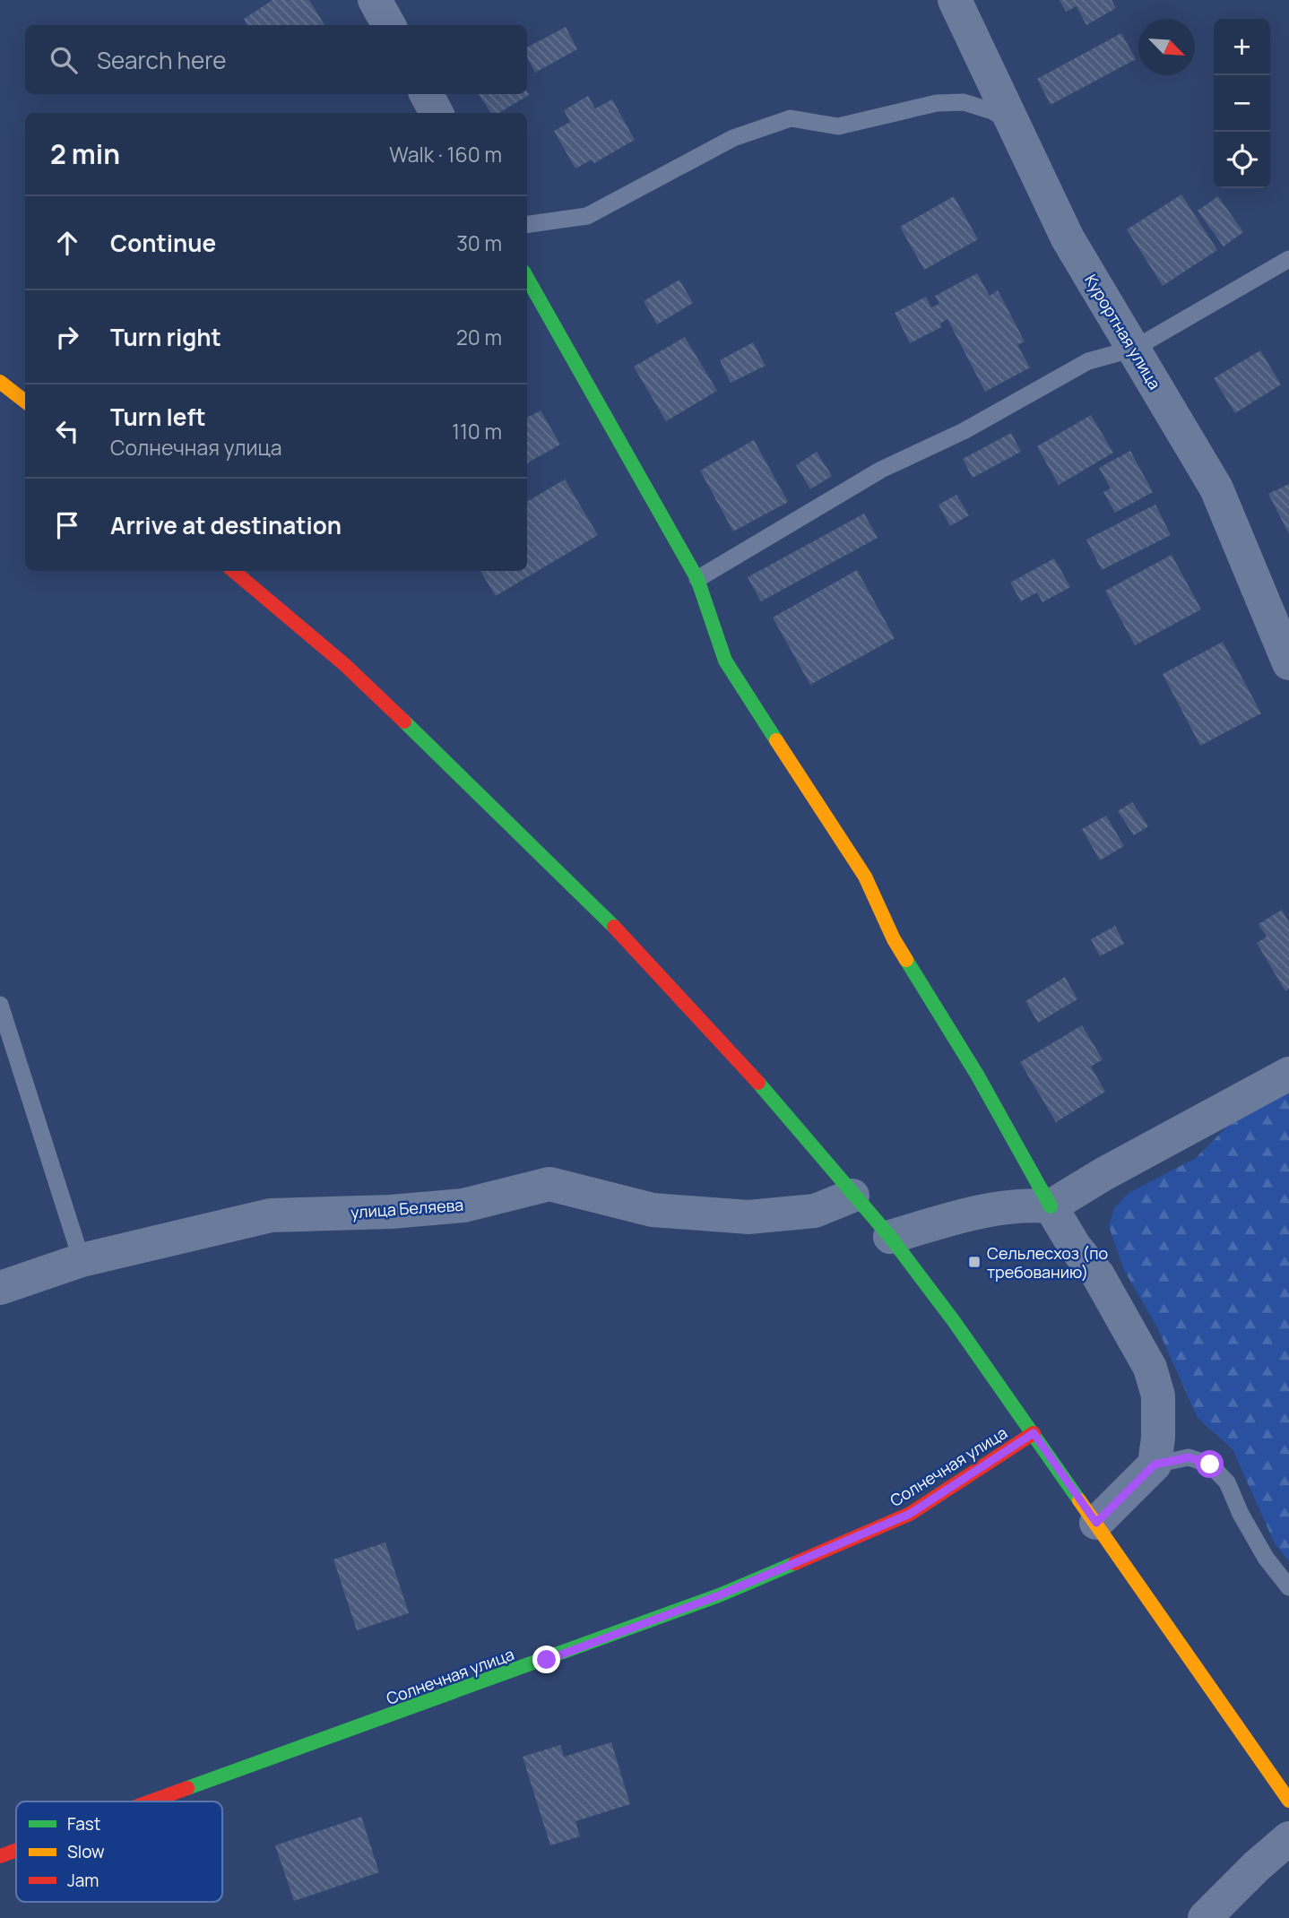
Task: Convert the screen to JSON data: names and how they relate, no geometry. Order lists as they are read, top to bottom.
{
  "streets": {
    "street": ["Курортная улица", "улица Беляева", "Солнечная улица"]
  },
  "places": {
    "transit": ["Сельлесхоз (по требованию)"]
  },
  "legend": ["Fast", "Slow", "Jam"],
  "north": "bottom right",
  "page": {
    "map_buttons": ["+", "−"],
    "search": "Search here",
    "heading": ["2 min", "Walk · 160 m"],
    "list": [
      ["Continue", "30 m"],
      ["Turn right", "20 m"],
      ["Turn left", "Солнечная улица", "110 m"],
      "Arrive at destination"
    ]
  }
}
